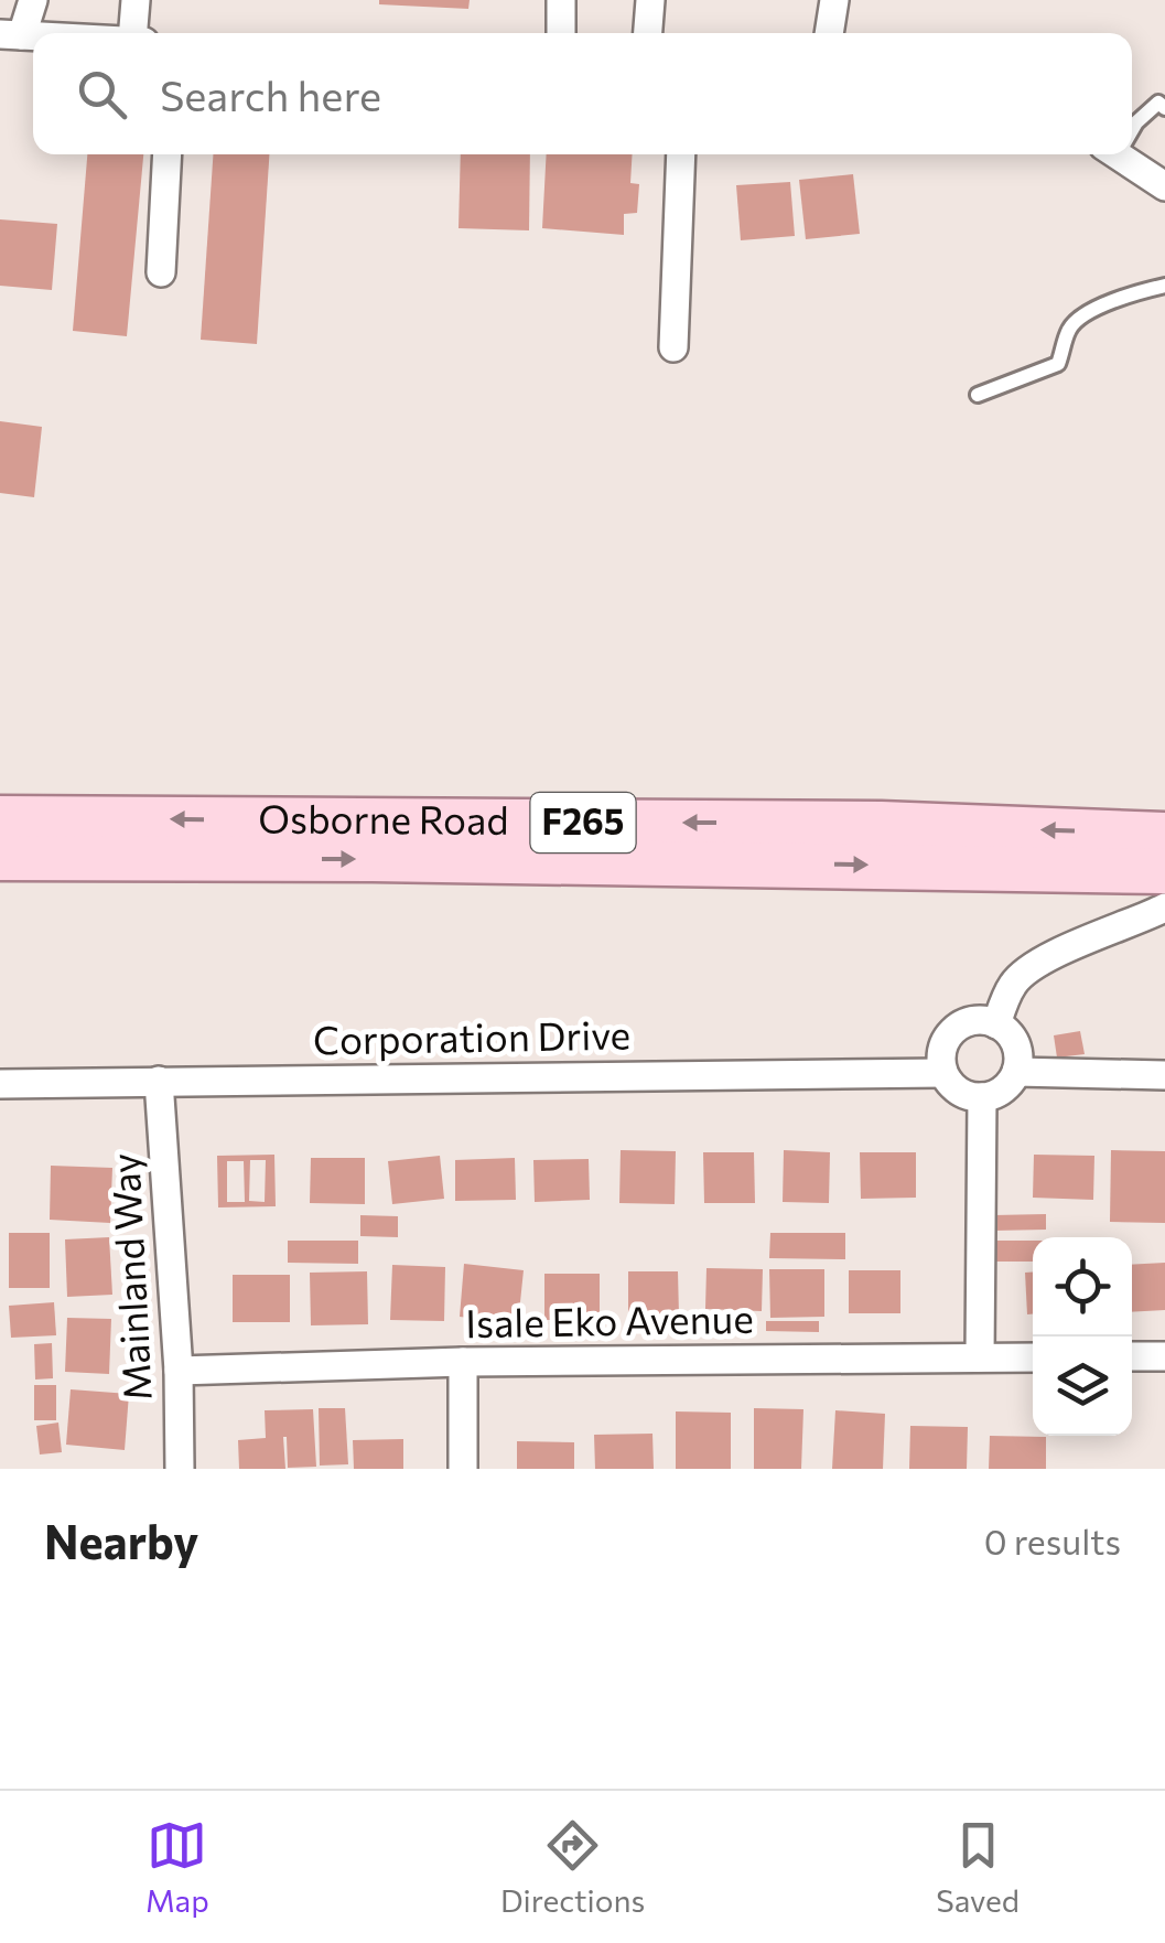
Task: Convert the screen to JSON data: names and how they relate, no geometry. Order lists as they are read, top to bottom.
{
  "streets": {
    "main road": ["Osborne Road", "F265"],
    "street": ["Corporation Drive", "Mainland Way", "Isale Eko Avenue"]
  },
  "crossings": [
    ["Corporation Drive", "Mainland Way"],
    ["Mainland Way", "Isale Eko Avenue"]
  ],
  "page": {
    "search": "Search here",
    "heading": ["Nearby", "0 results"],
    "nav": ["Map", "Directions", "Saved"]
  }
}
